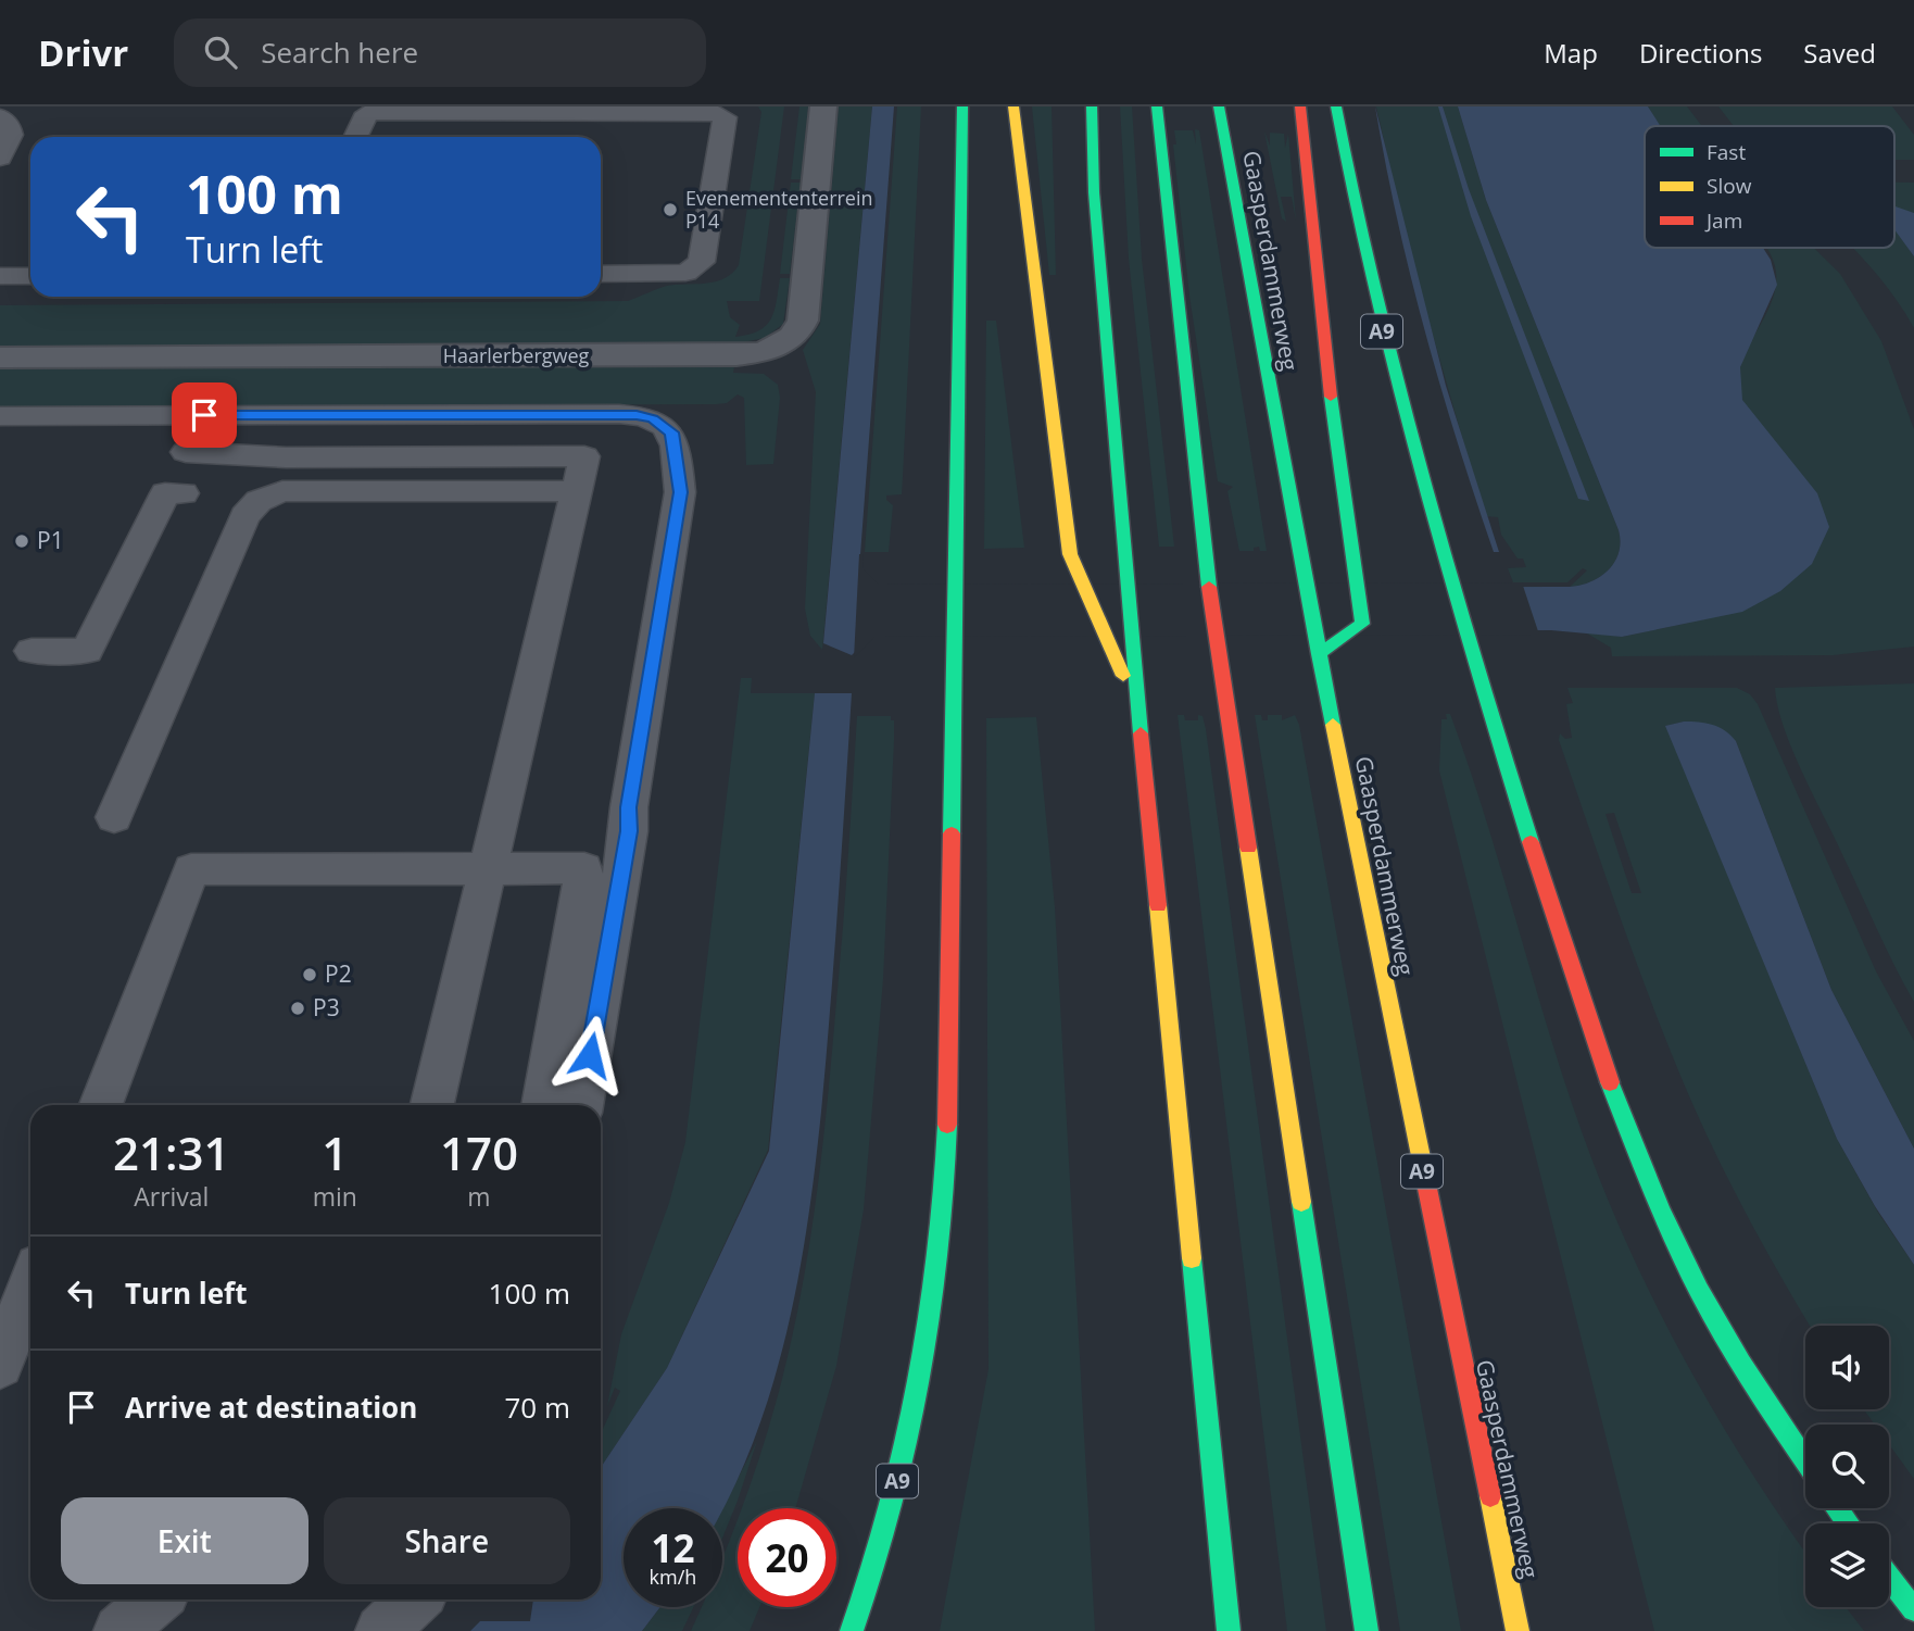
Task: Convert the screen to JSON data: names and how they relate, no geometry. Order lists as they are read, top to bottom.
{
  "streets": {
    "highway": ["Gaasperdammerweg", "A9"],
    "street": ["Haarlerbergweg"]
  },
  "places": [
    "Evenemententerrein P14",
    "P1",
    "P2",
    "P3"
  ],
  "legend": ["Fast", "Slow", "Jam"],
  "page": {
    "header": "Drivr",
    "search": "Search here",
    "nav": ["Map", "Directions", "Saved"],
    "turn": ["100 m", "Turn left"],
    "eta": [
      "21:31",
      "Arrival",
      "1",
      "min",
      "170",
      "m"
    ],
    "list": [
      {
        "name": "Turn left",
        "value": "100 m"
      },
      {
        "name": "Arrive at destination",
        "value": "70 m"
      }
    ],
    "buttons": ["Exit", "Share"],
    "speed": "12 km/h",
    "limit": "20"
  }
}
